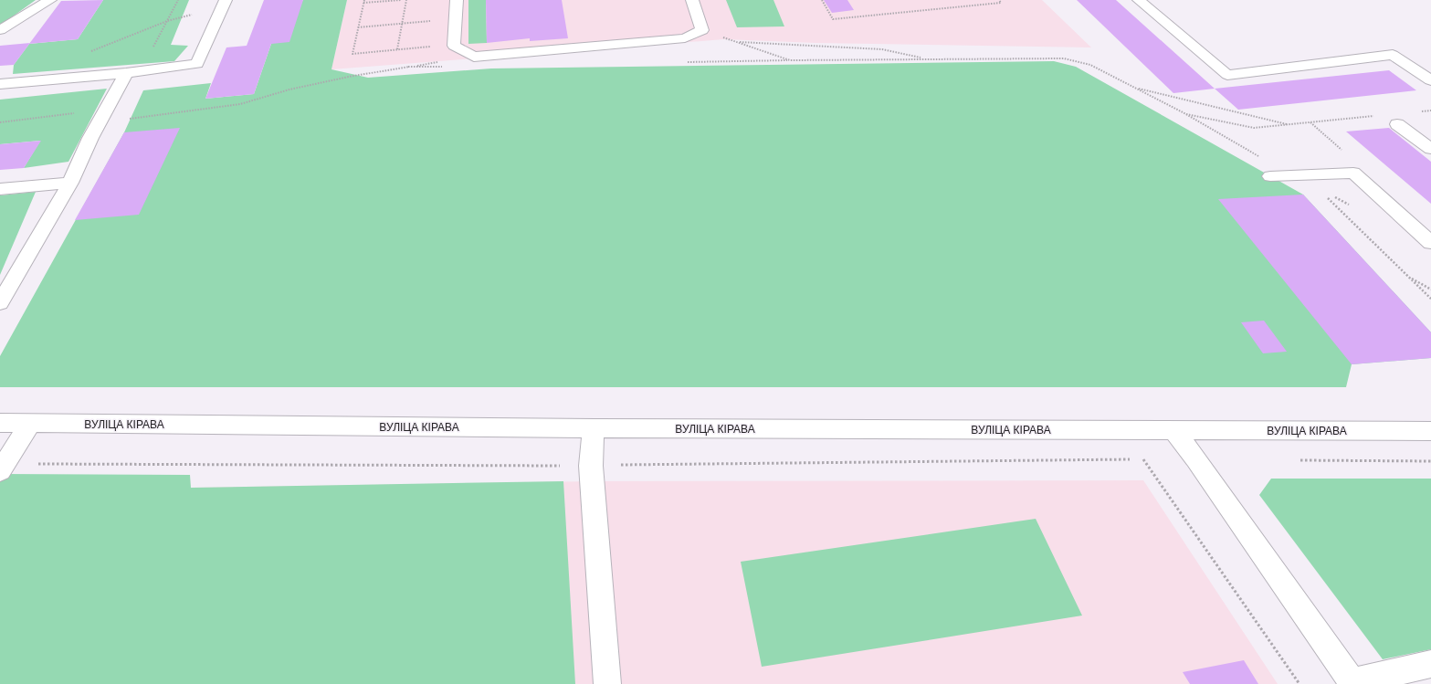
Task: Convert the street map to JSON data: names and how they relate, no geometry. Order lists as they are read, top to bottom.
{
  "streets": {
    "street": ["ВУЛІЦА КІРАВА"]
  }
}
